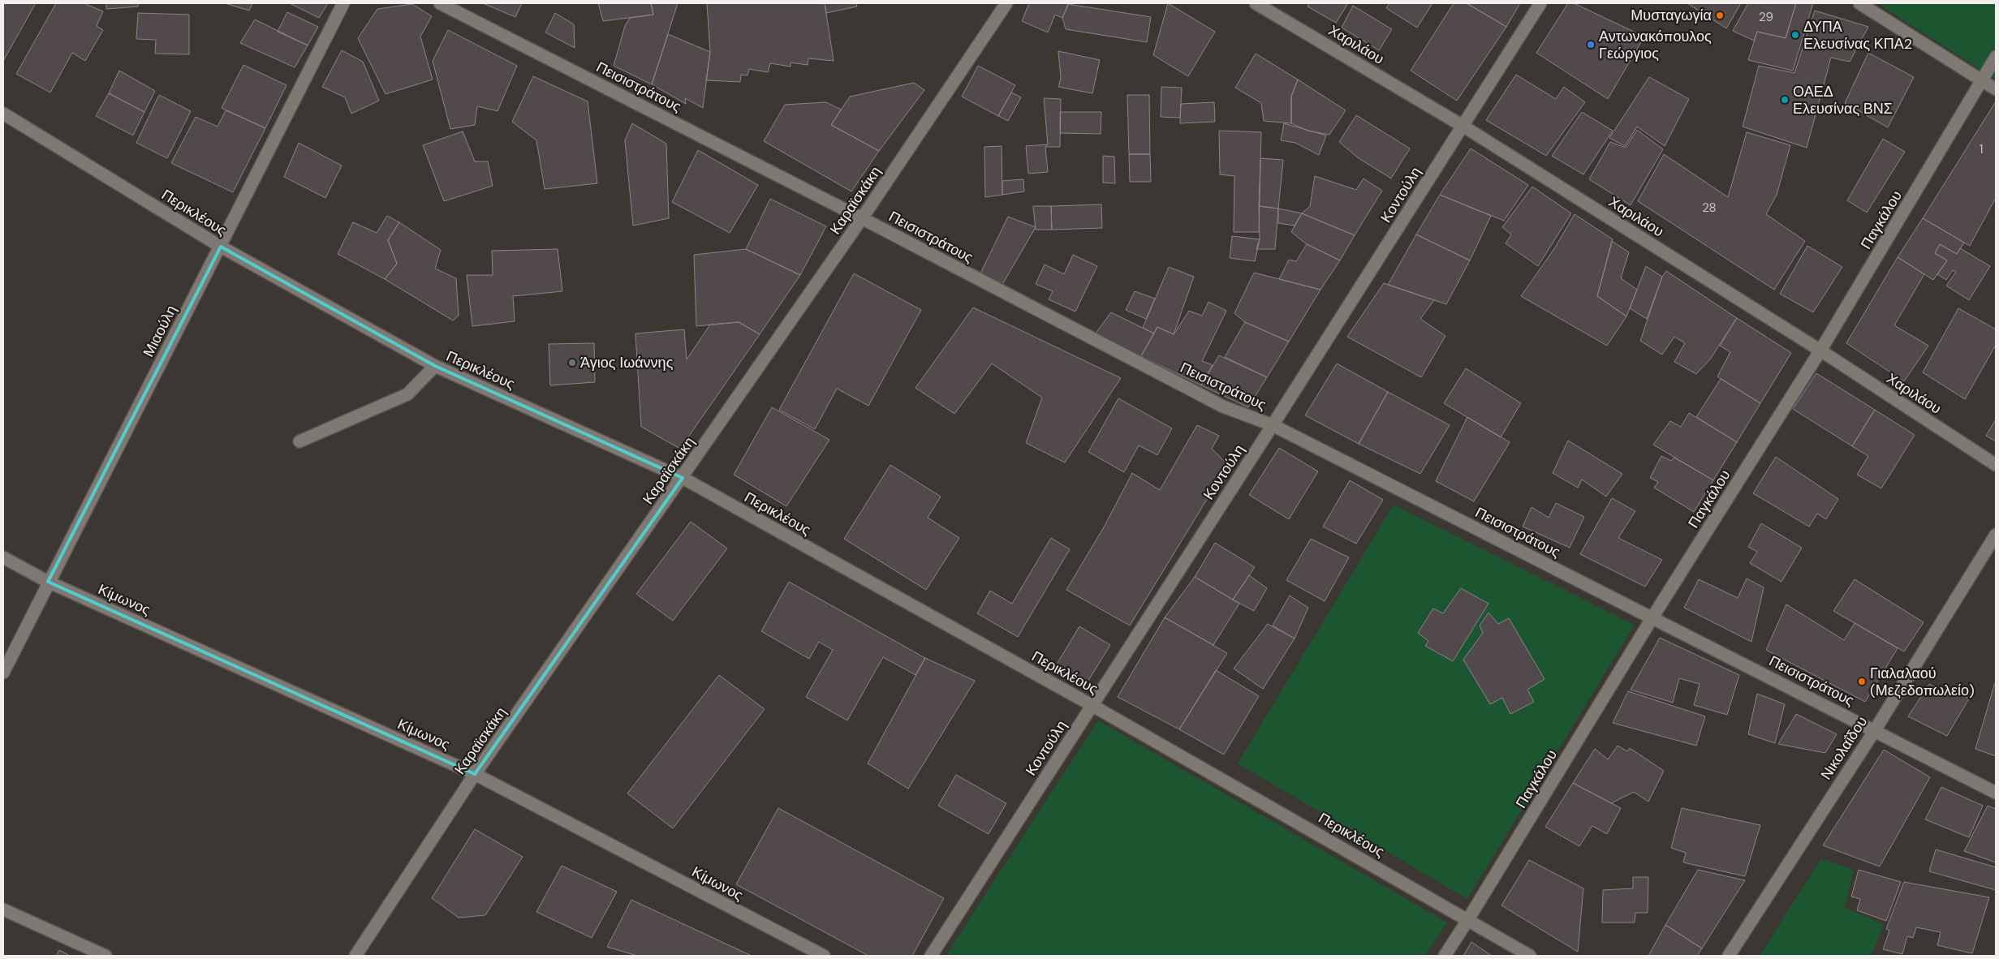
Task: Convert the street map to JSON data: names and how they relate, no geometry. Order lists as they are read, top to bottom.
{
  "streets": {
    "street": [
      "Χαριλάου",
      "Πεισιστράτους",
      "Κοντούλη",
      "Καραϊσκάκη",
      "Περικλέους",
      "Παγκάλου",
      "Μιαούλη",
      "Κίμωνος",
      "Νικολαΐδου"
    ]
  },
  "crossings": [
    ["Χαριλάου", "Κοντούλη"],
    ["Χαριλάου", "Παγκάλου"],
    ["Πεισιστράτους", "Κοντούλη"],
    ["Πεισιστράτους", "Καραϊσκάκη"],
    ["Πεισιστράτους", "Παγκάλου"],
    ["Πεισιστράτους", "Νικολαΐδου"],
    ["Κοντούλη", "Περικλέους"],
    ["Καραϊσκάκη", "Περικλέους"],
    ["Καραϊσκάκη", "Κίμωνος"],
    ["Περικλέους", "Παγκάλου"],
    ["Περικλέους", "Μιαούλη"],
    ["Μιαούλη", "Κίμωνος"]
  ],
  "places": [
    "Μυσταγωγία",
    "ΔΥΠΑ Ελευσίνας ΚΠΑ2",
    "Αντωνακόπουλος Γεώργιος",
    "ΟΑΕΔ Ελευσίνας ΒΝΣ",
    "Άγιος Ιωάννης",
    "Γιαλαλαού (Μεζεδοπωλείο)"
  ],
  "house_numbers": ["29", "1", "28"]
}
